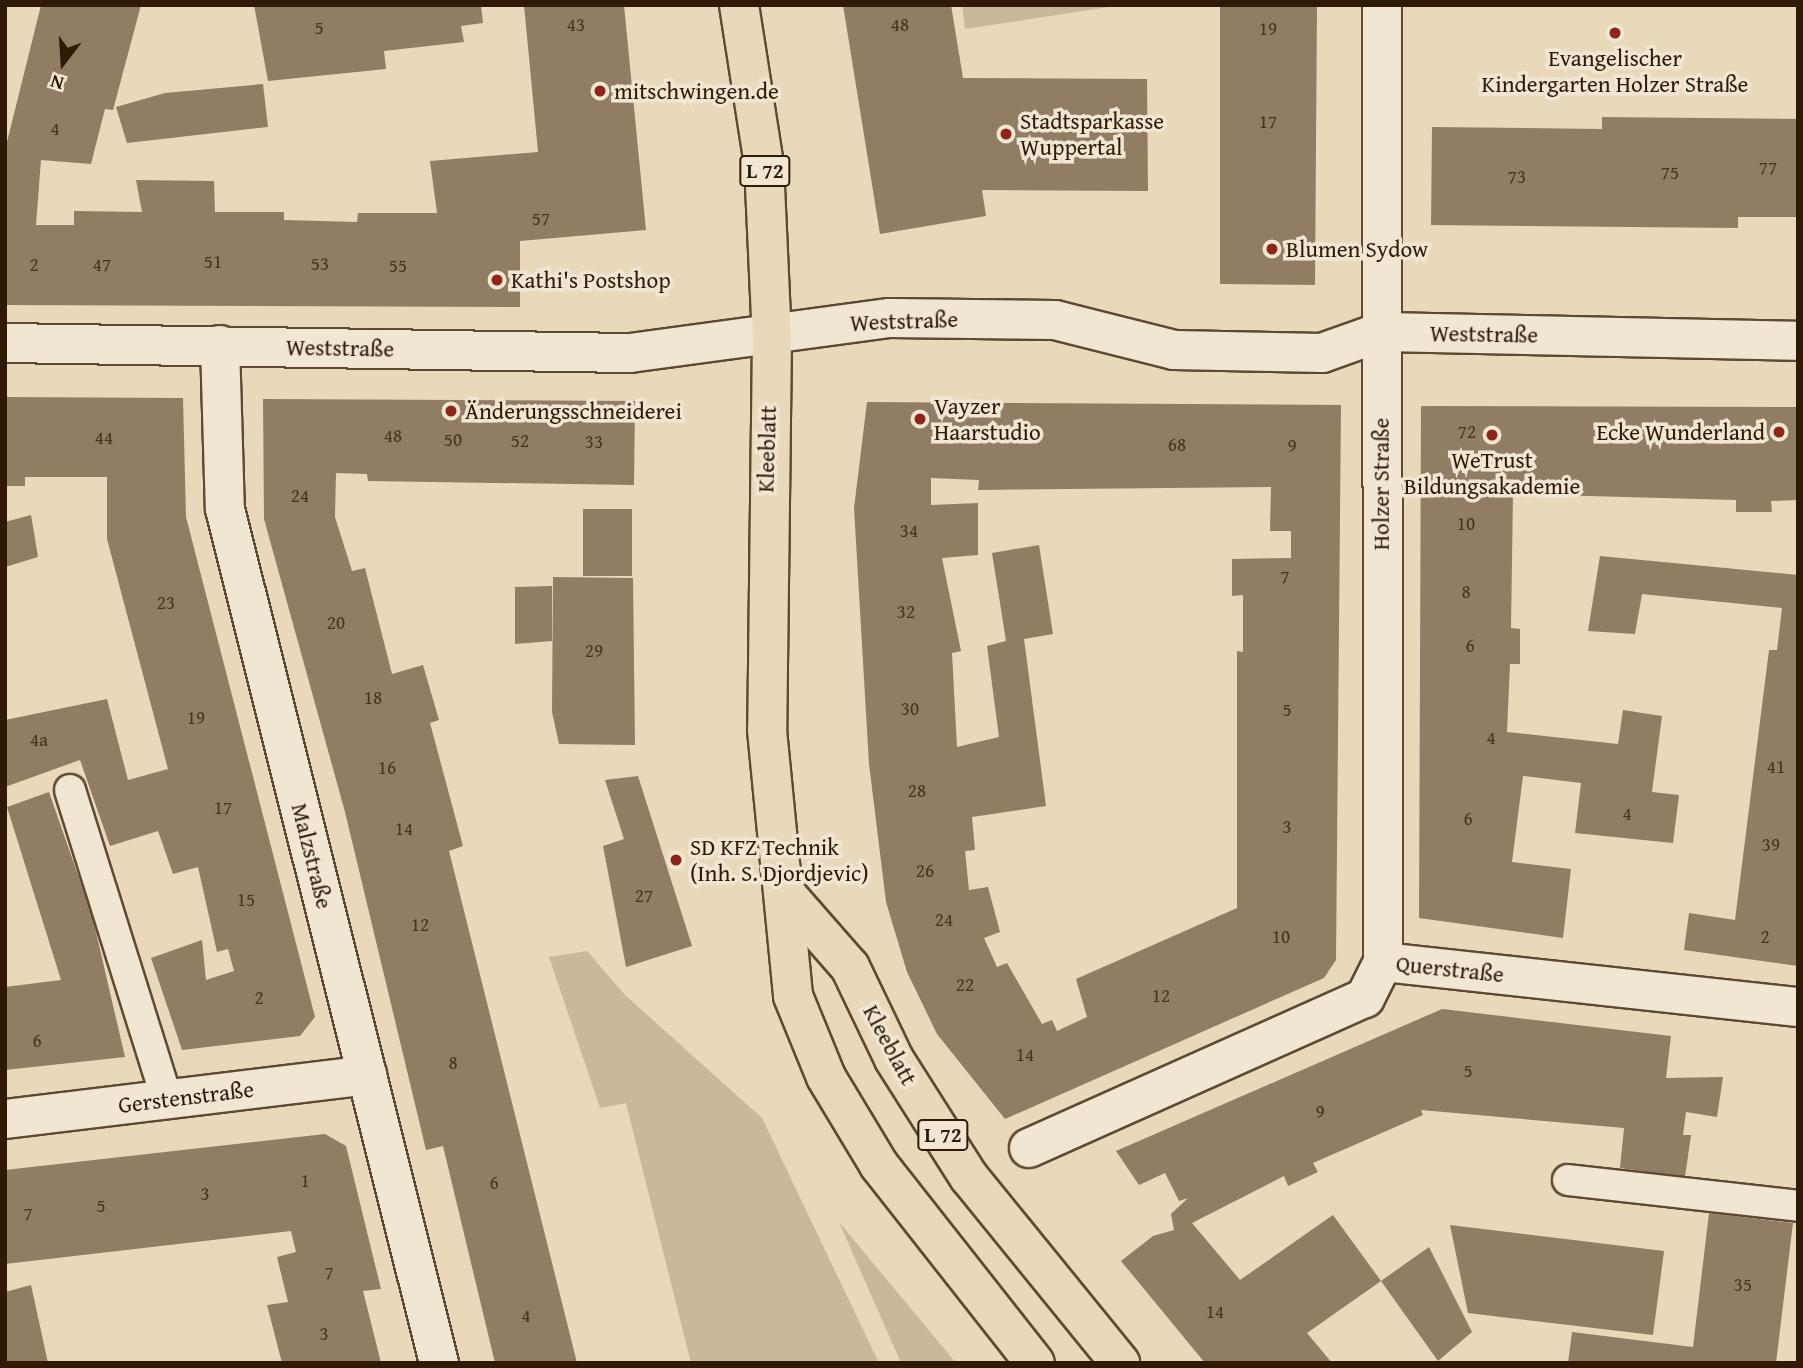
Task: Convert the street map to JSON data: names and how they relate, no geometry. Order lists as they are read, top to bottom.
{
  "streets": {
    "main road": ["L 72", "Kleeblatt"],
    "street": [
      "Weststraße",
      "Holzer Straße",
      "Malzstraße",
      "Querstraße",
      "Gerstenstraße"
    ]
  },
  "crossings": [
    ["Weststraße", "Kleeblatt"],
    ["Weststraße", "Holzer Straße"],
    ["Weststraße", "Malzstraße"],
    ["Holzer Straße", "Querstraße"],
    ["Malzstraße", "Gerstenstraße"]
  ],
  "places": [
    "Evangelischer Kindergarten Holzer Straße",
    "mitschwingen.de",
    "Stadtsparkasse Wuppertal",
    "Blumen Sydow",
    "Kathi's Postshop",
    "Änderungsschneiderei",
    "Vayzer Haarstudio",
    "Ecke Wunderland",
    "WeTrust Bildungsakademie",
    "SD KFZ Technik (Inh. S. Djordjevic)"
  ],
  "house_numbers": [
    "43",
    "48",
    "5",
    "19",
    "17",
    "4",
    "77",
    "75",
    "73",
    "57",
    "51",
    "53",
    "2",
    "47",
    "55",
    "72",
    "48",
    "44",
    "50",
    "52",
    "33",
    "68",
    "9",
    "24",
    "10",
    "34",
    "7",
    "8",
    "23",
    "32",
    "20",
    "6",
    "29",
    "18",
    "30",
    "5",
    "19",
    "4",
    "4a",
    "41",
    "16",
    "28",
    "17",
    "4",
    "6",
    "3",
    "14",
    "39",
    "26",
    "27",
    "15",
    "24",
    "12",
    "10",
    "2",
    "22",
    "12",
    "2",
    "6",
    "14",
    "8",
    "5",
    "9",
    "1",
    "6",
    "3",
    "5",
    "7",
    "7",
    "35",
    "14",
    "4",
    "3"
  ],
  "north": "bottom"
}
